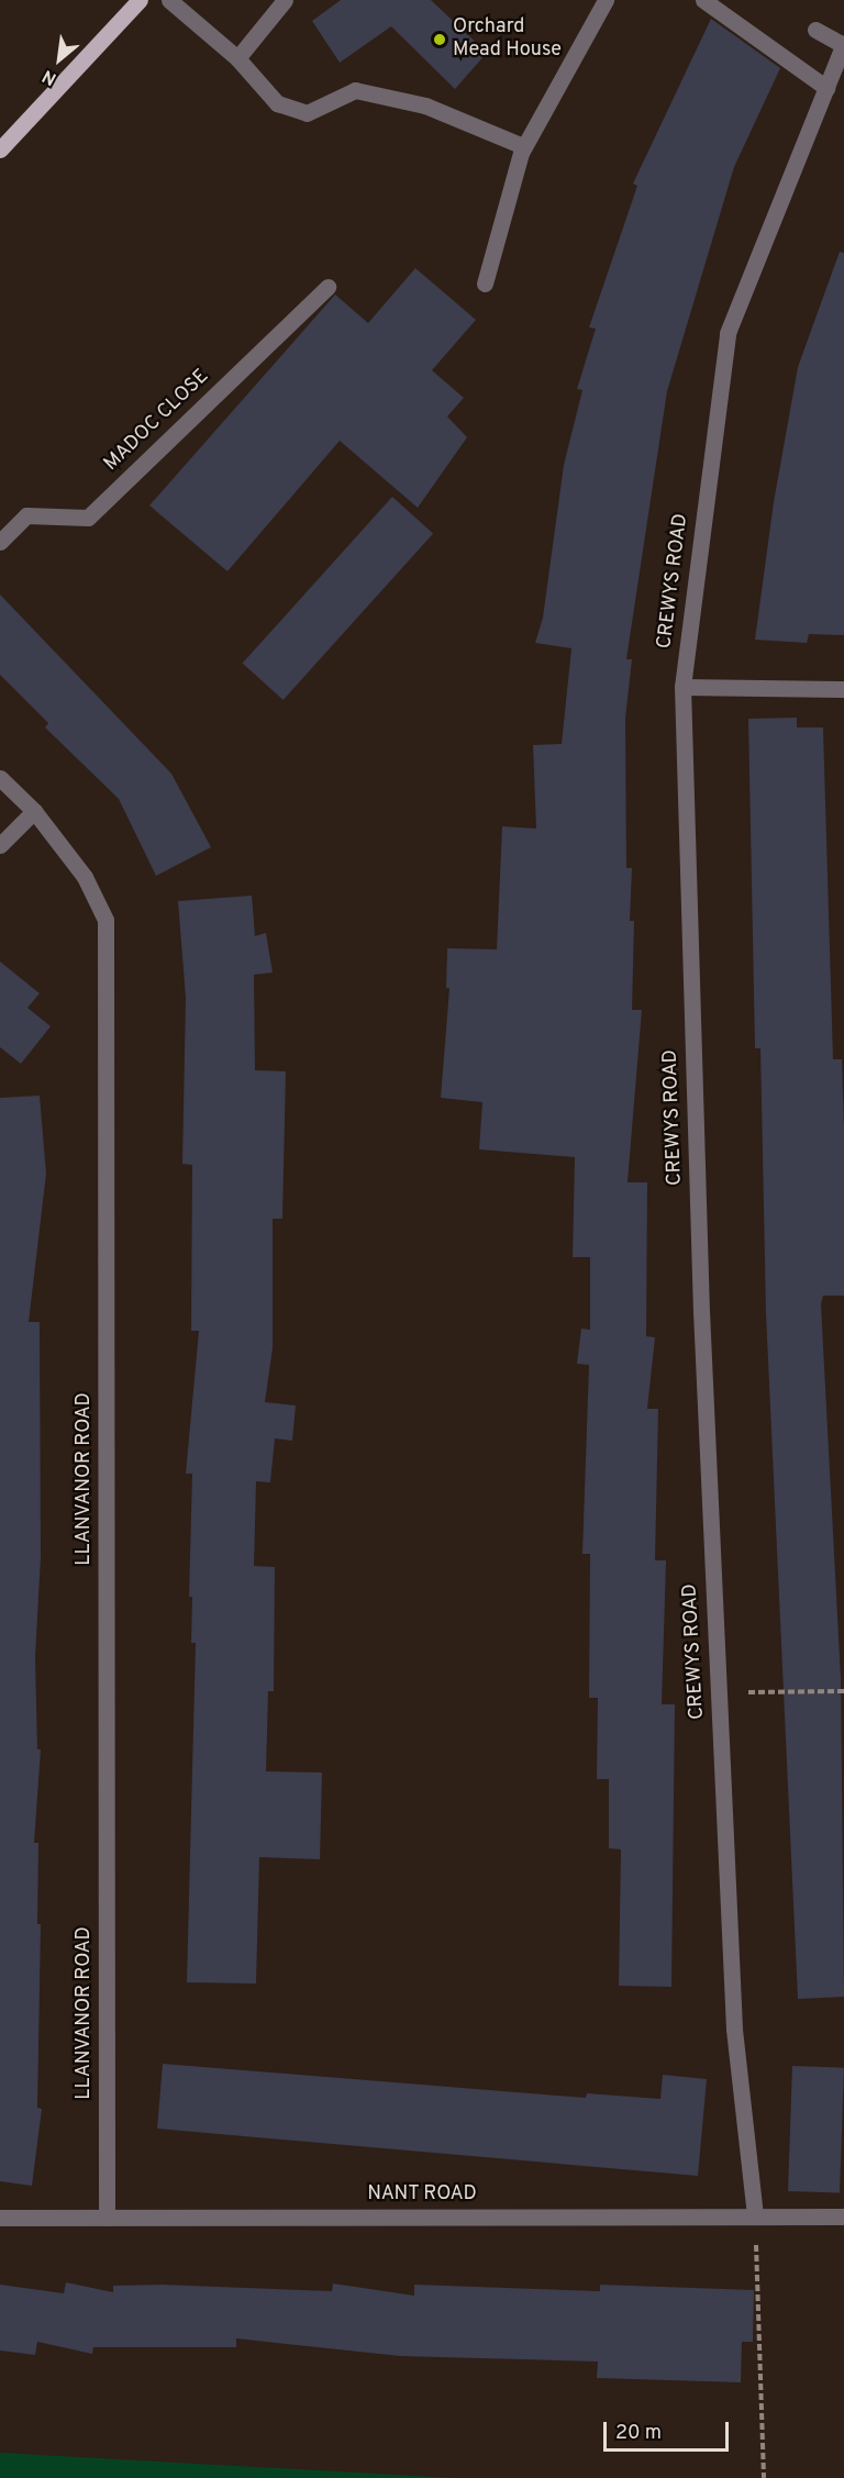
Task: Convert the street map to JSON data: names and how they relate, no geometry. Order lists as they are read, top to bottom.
{
  "streets": {
    "street": [
      "MADOC CLOSE",
      "CREWYS ROAD",
      "LLANVANOR ROAD",
      "NANT ROAD"
    ]
  },
  "crossings": [
    ["CREWYS ROAD", "NANT ROAD"],
    ["LLANVANOR ROAD", "NANT ROAD"]
  ],
  "places": ["Orchard Mead House"],
  "scale_bar": "20 m",
  "north": "bottom left"
}
